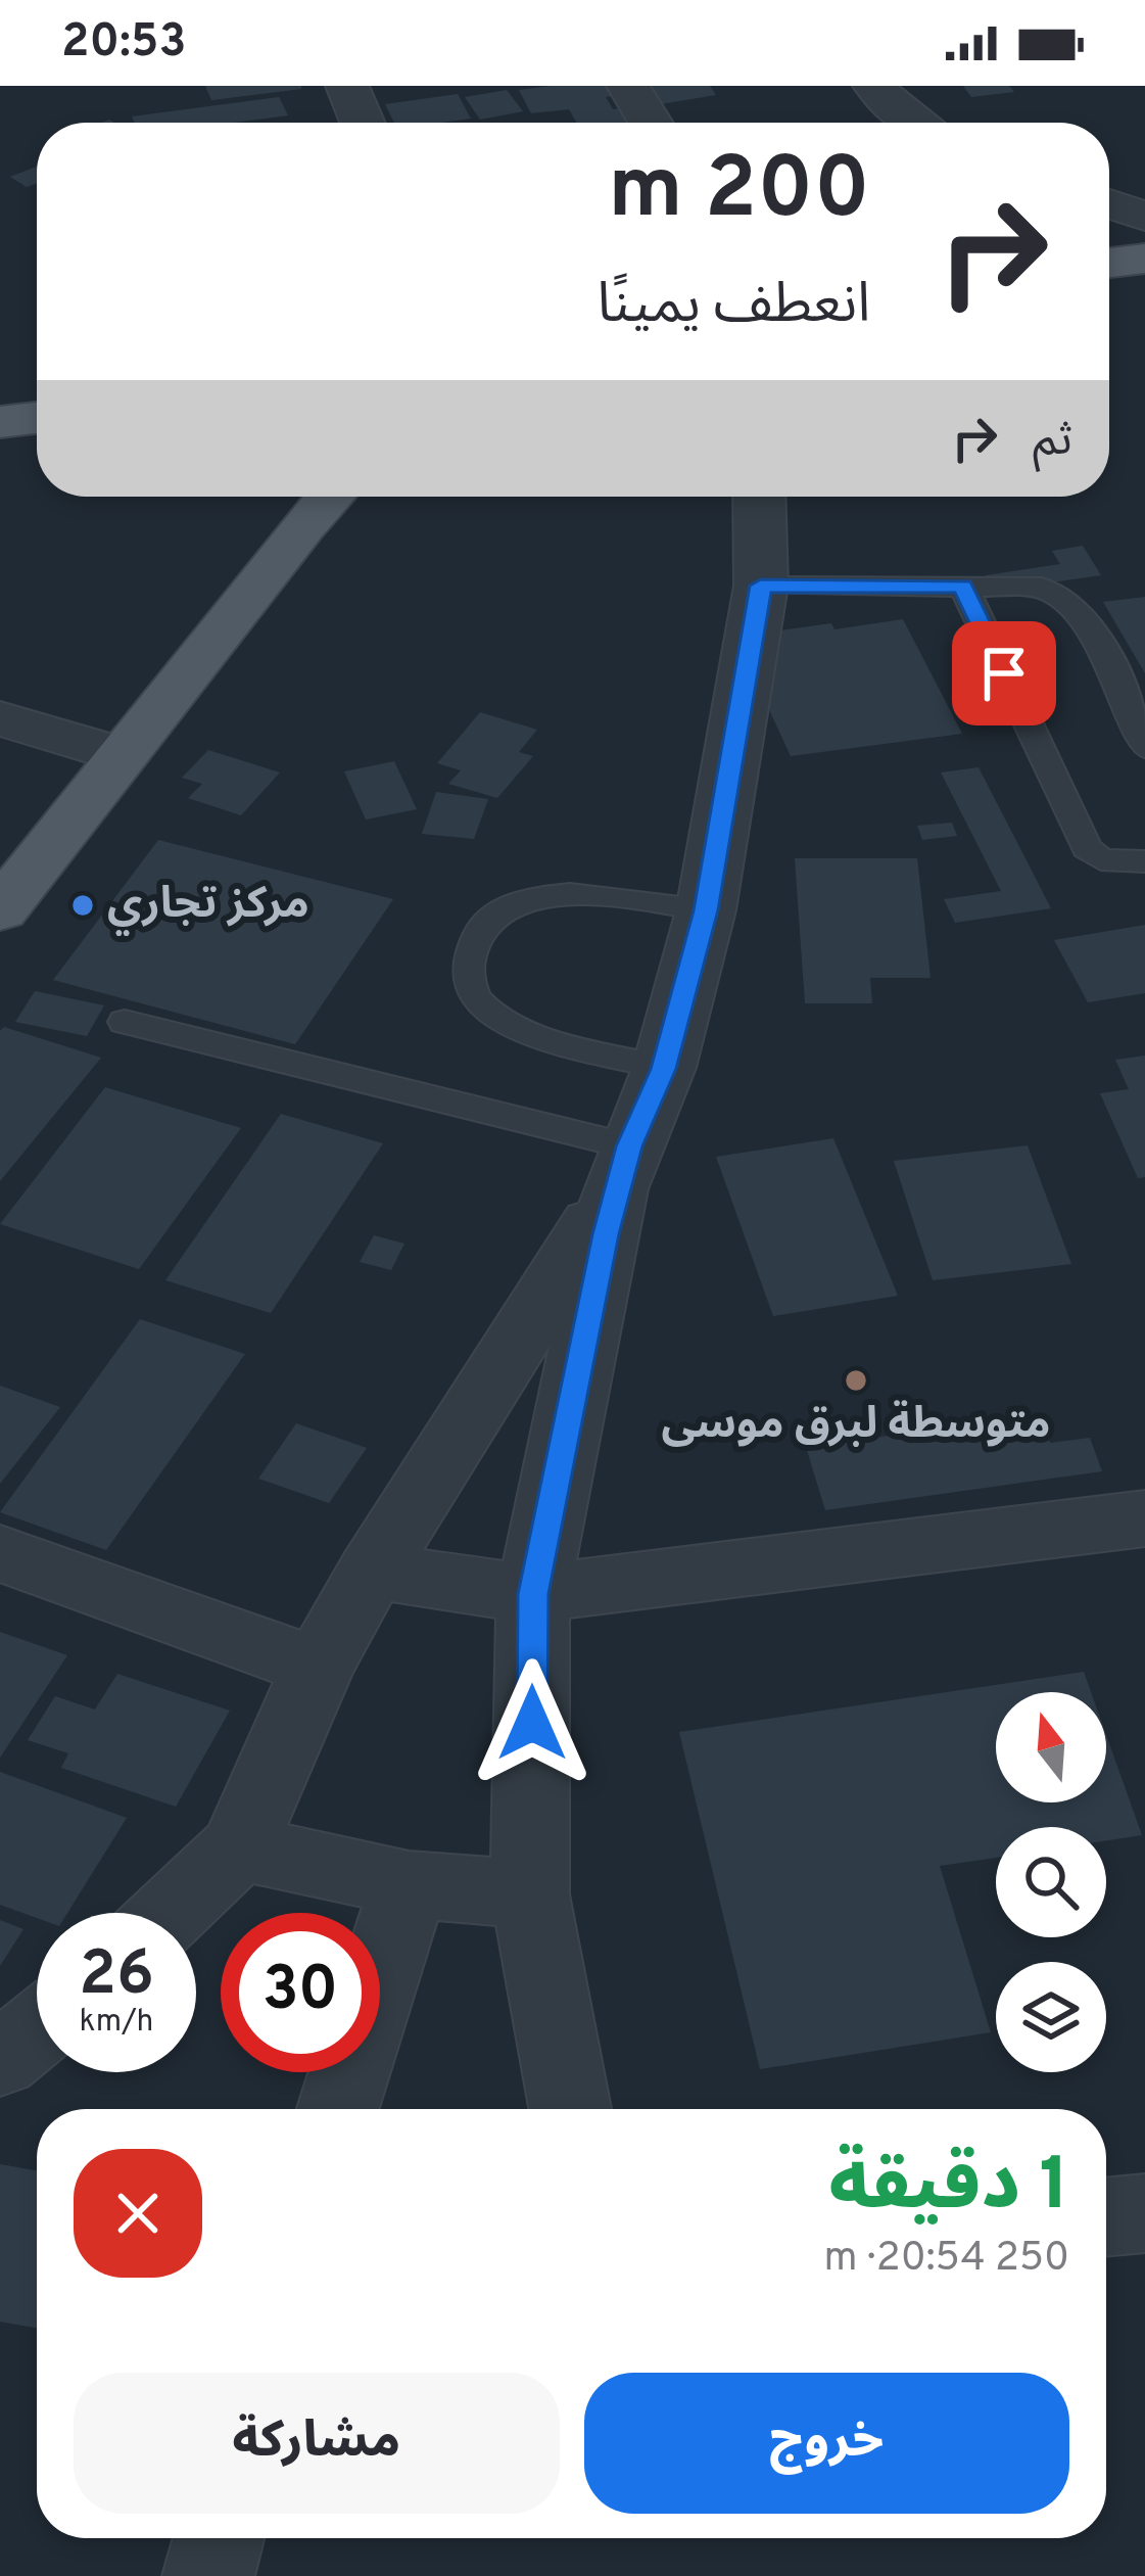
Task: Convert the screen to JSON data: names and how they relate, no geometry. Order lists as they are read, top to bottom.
{
  "places": ["مركز تجاري", "متوسطة لبرق موسى"],
  "north": "top",
  "page": {
    "status": "20:53",
    "turn": ["200 m", "انعطف يمينًا"],
    "then": "ثم",
    "speed": "26 km/h",
    "limit": "30",
    "heading": ["1 دقيقة", "250 m · 20:54"],
    "buttons": ["خروج", "مشاركة"]
  }
}
